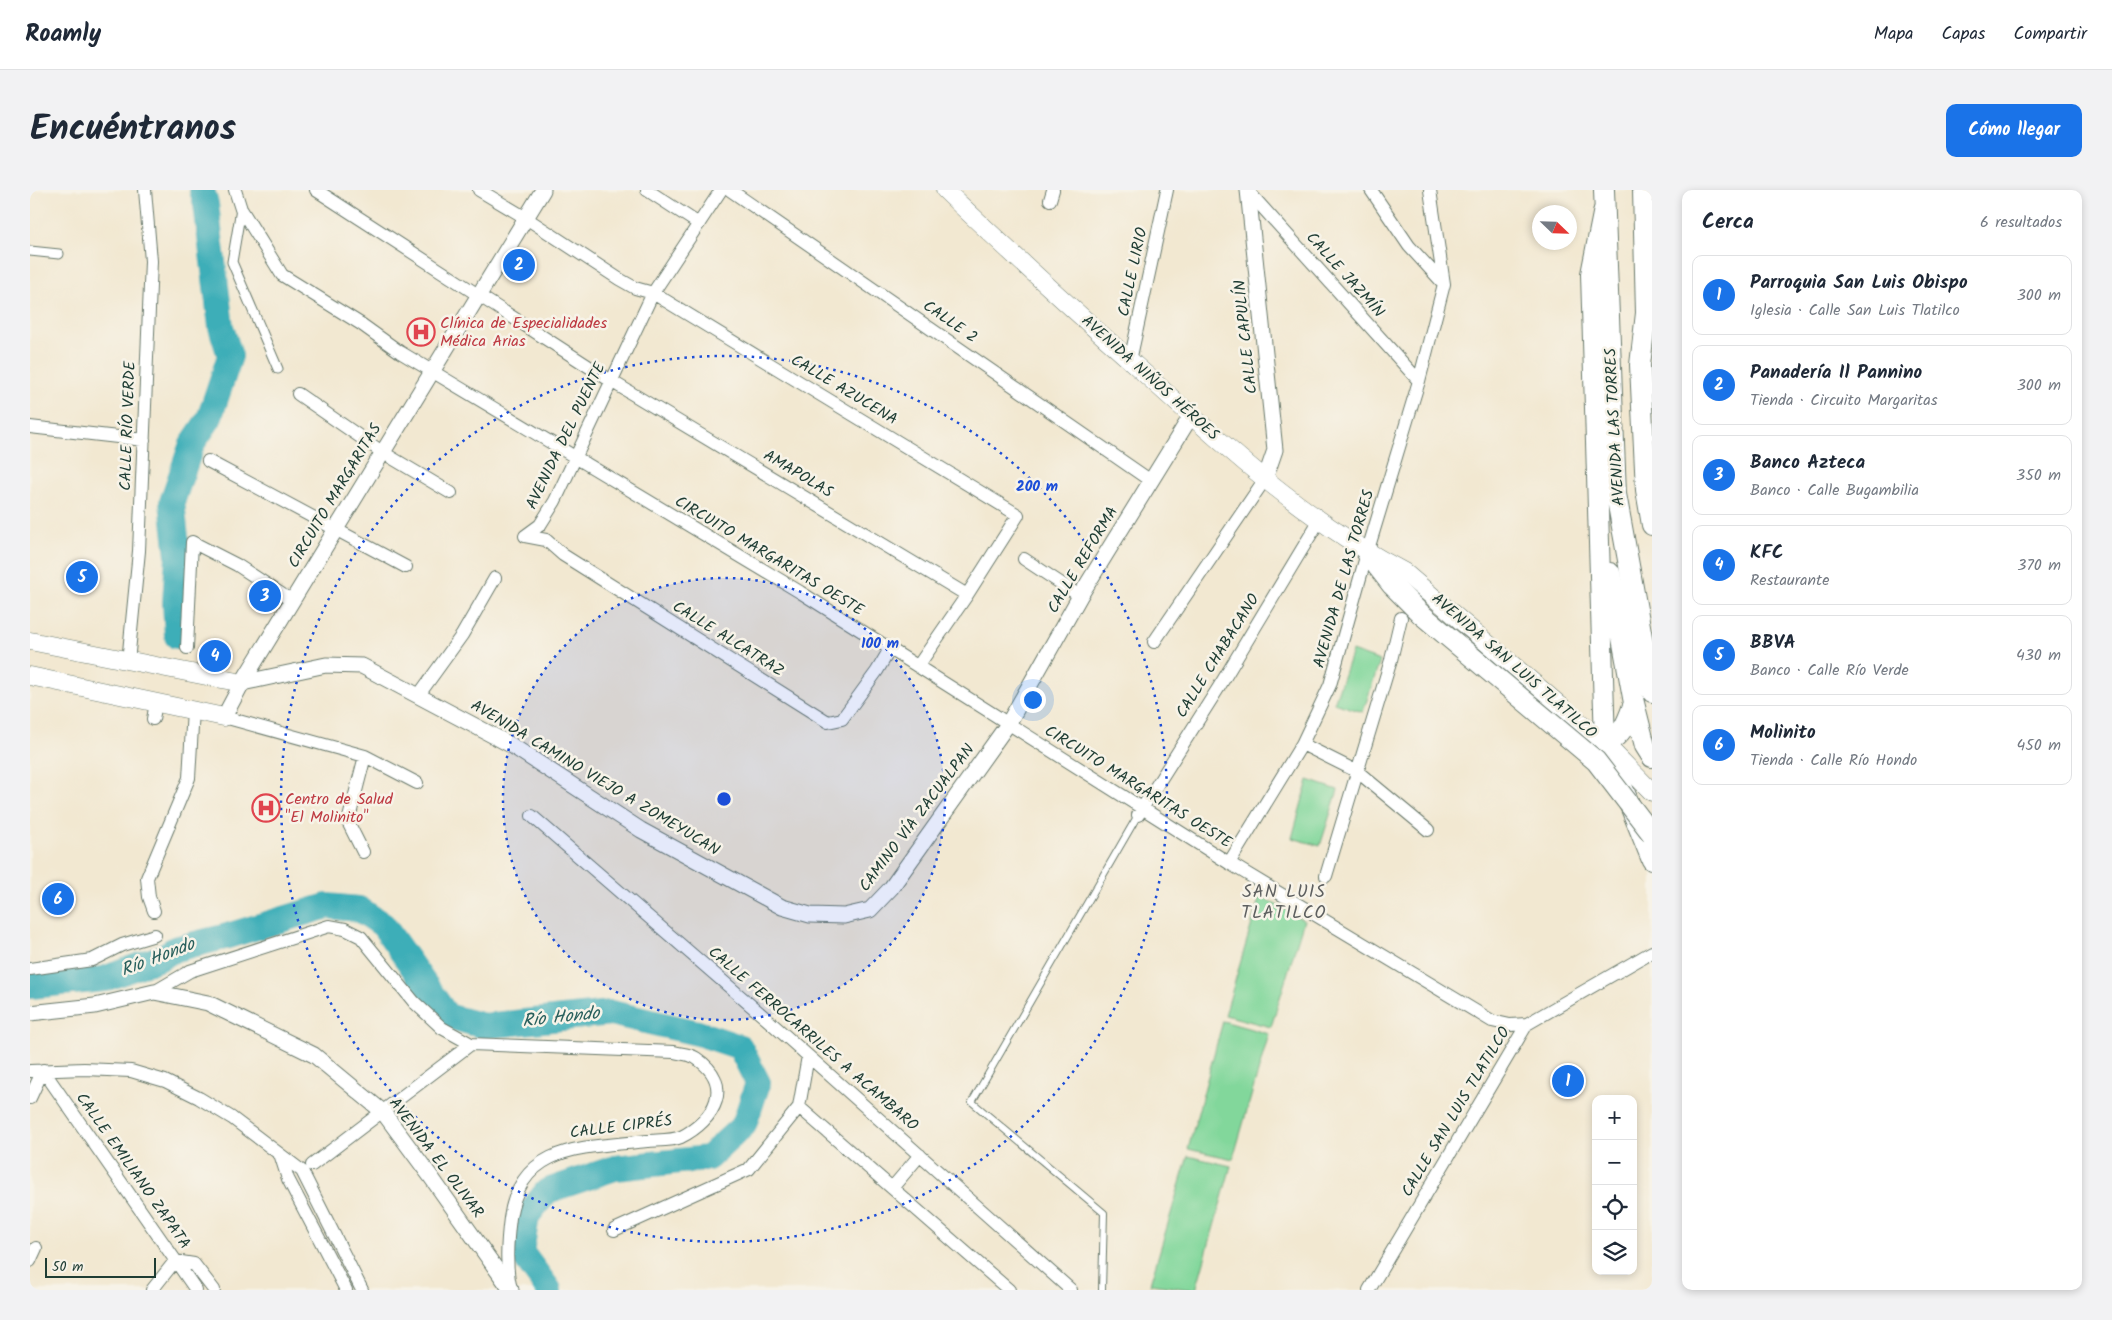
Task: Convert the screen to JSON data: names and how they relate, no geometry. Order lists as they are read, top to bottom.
{
  "streets": {
    "highway": ["AVENIDA LAS TORRES"],
    "main road": ["AVENIDA NIÑOS HÉROES", "AVENIDA SAN LUIS TLATILCO"],
    "street": [
      "CALLE LIRIO",
      "CALLE JAZMÍN",
      "CALLE 2",
      "CALLE CAPULÍN",
      "CALLE AZUCENA",
      "CALLE RÍO VERDE",
      "AVENIDA DEL PUENTE",
      "AMAPOLAS",
      "CIRCUITO MARGARITAS",
      "CIRCUITO MARGARITAS OESTE",
      "CALLE REFORMA",
      "AVENIDA DE LAS TORRES",
      "CALLE ALCATRAZ",
      "CALLE CHABACANO",
      "AVENIDA CAMINO VIEJO A ZOMEYUCAN",
      "CAMINO VÍA ZACUALPAN",
      "CALLE FERROCARRILES A ACAMBARO",
      "CALLE SAN LUIS TLATILCO",
      "CALLE CIPRÉS",
      "AVENIDA EL OLIVAR",
      "CALLE EMILIANO ZAPATA"
    ]
  },
  "crossings": [
    ["CALLE LIRIO", "AVENIDA NIÑOS HÉROES"],
    ["CALLE JAZMÍN", "CALLE CAPULÍN"],
    ["CALLE JAZMÍN", "AVENIDA DE LAS TORRES"],
    ["CALLE 2", "CALLE REFORMA"],
    ["CALLE CAPULÍN", "AVENIDA NIÑOS HÉROES"],
    ["AVENIDA NIÑOS HÉROES", "CALLE REFORMA"],
    ["AVENIDA NIÑOS HÉROES", "AVENIDA DE LAS TORRES"],
    ["AVENIDA NIÑOS HÉROES", "CALLE CHABACANO"],
    ["AVENIDA NIÑOS HÉROES", "AVENIDA SAN LUIS TLATILCO"],
    ["CALLE AZUCENA", "AVENIDA DEL PUENTE"],
    ["CALLE AZUCENA", "AMAPOLAS"],
    ["CALLE AZUCENA", "CIRCUITO MARGARITAS"],
    ["AVENIDA DEL PUENTE", "AMAPOLAS"],
    ["AVENIDA DEL PUENTE", "CIRCUITO MARGARITAS OESTE"],
    ["AVENIDA DEL PUENTE", "CALLE ALCATRAZ"],
    ["AMAPOLAS", "CIRCUITO MARGARITAS"],
    ["CIRCUITO MARGARITAS", "CIRCUITO MARGARITAS OESTE"],
    ["CIRCUITO MARGARITAS", "AVENIDA CAMINO VIEJO A ZOMEYUCAN"],
    ["CIRCUITO MARGARITAS OESTE", "CALLE REFORMA"],
    ["CIRCUITO MARGARITAS OESTE", "AVENIDA DE LAS TORRES"],
    ["CIRCUITO MARGARITAS OESTE", "CALLE ALCATRAZ"],
    ["CIRCUITO MARGARITAS OESTE", "CALLE CHABACANO"],
    ["CIRCUITO MARGARITAS OESTE", "CAMINO VÍA ZACUALPAN"],
    ["CIRCUITO MARGARITAS OESTE", "CALLE SAN LUIS TLATILCO"],
    ["CALLE REFORMA", "CAMINO VÍA ZACUALPAN"],
    ["AVENIDA DE LAS TORRES", "AVENIDA SAN LUIS TLATILCO"],
    ["AVENIDA CAMINO VIEJO A ZOMEYUCAN", "CAMINO VÍA ZACUALPAN"],
    ["CALLE CIPRÉS", "AVENIDA EL OLIVAR"]
  ],
  "districts": ["SAN LUIS TLATILCO"],
  "water": ["Río Hondo"],
  "places": {
    "hospital": ["Clínica de Especialidades Médica Arias", "Centro de Salud \"El Molinito\""]
  },
  "scale_bar": "50 m",
  "north": "bottom right",
  "page": {
    "header": "Roamly",
    "nav": ["Mapa", "Capas", "Compartir"],
    "title": "Encuéntranos",
    "buttons": "Cómo llegar",
    "heading": ["Cerca", "6 resultados"],
    "pins": [
      "2",
      "5",
      "3",
      "4",
      "6",
      "1"
    ],
    "list": [
      {
        "mark": "1",
        "name": "Parroquia San Luis Obispo",
        "note": "Iglesia · Calle San Luis Tlatilco",
        "value": "300 m"
      },
      {
        "mark": "2",
        "name": "Panadería Il Pannino",
        "note": "Tienda · Circuito Margaritas",
        "value": "300 m"
      },
      {
        "mark": "3",
        "name": "Banco Azteca",
        "note": "Banco · Calle Bugambilia",
        "value": "350 m"
      },
      {
        "mark": "4",
        "name": "KFC",
        "note": "Restaurante",
        "value": "370 m"
      },
      {
        "mark": "5",
        "name": "BBVA",
        "note": "Banco · Calle Río Verde",
        "value": "430 m"
      },
      {
        "mark": "6",
        "name": "Molinito",
        "note": "Tienda · Calle Río Hondo",
        "value": "450 m"
      }
    ],
    "map_buttons": ["+", "−"],
    "scale": "50 m"
  },
  "rings": ["200 m", "100 m"]
}
